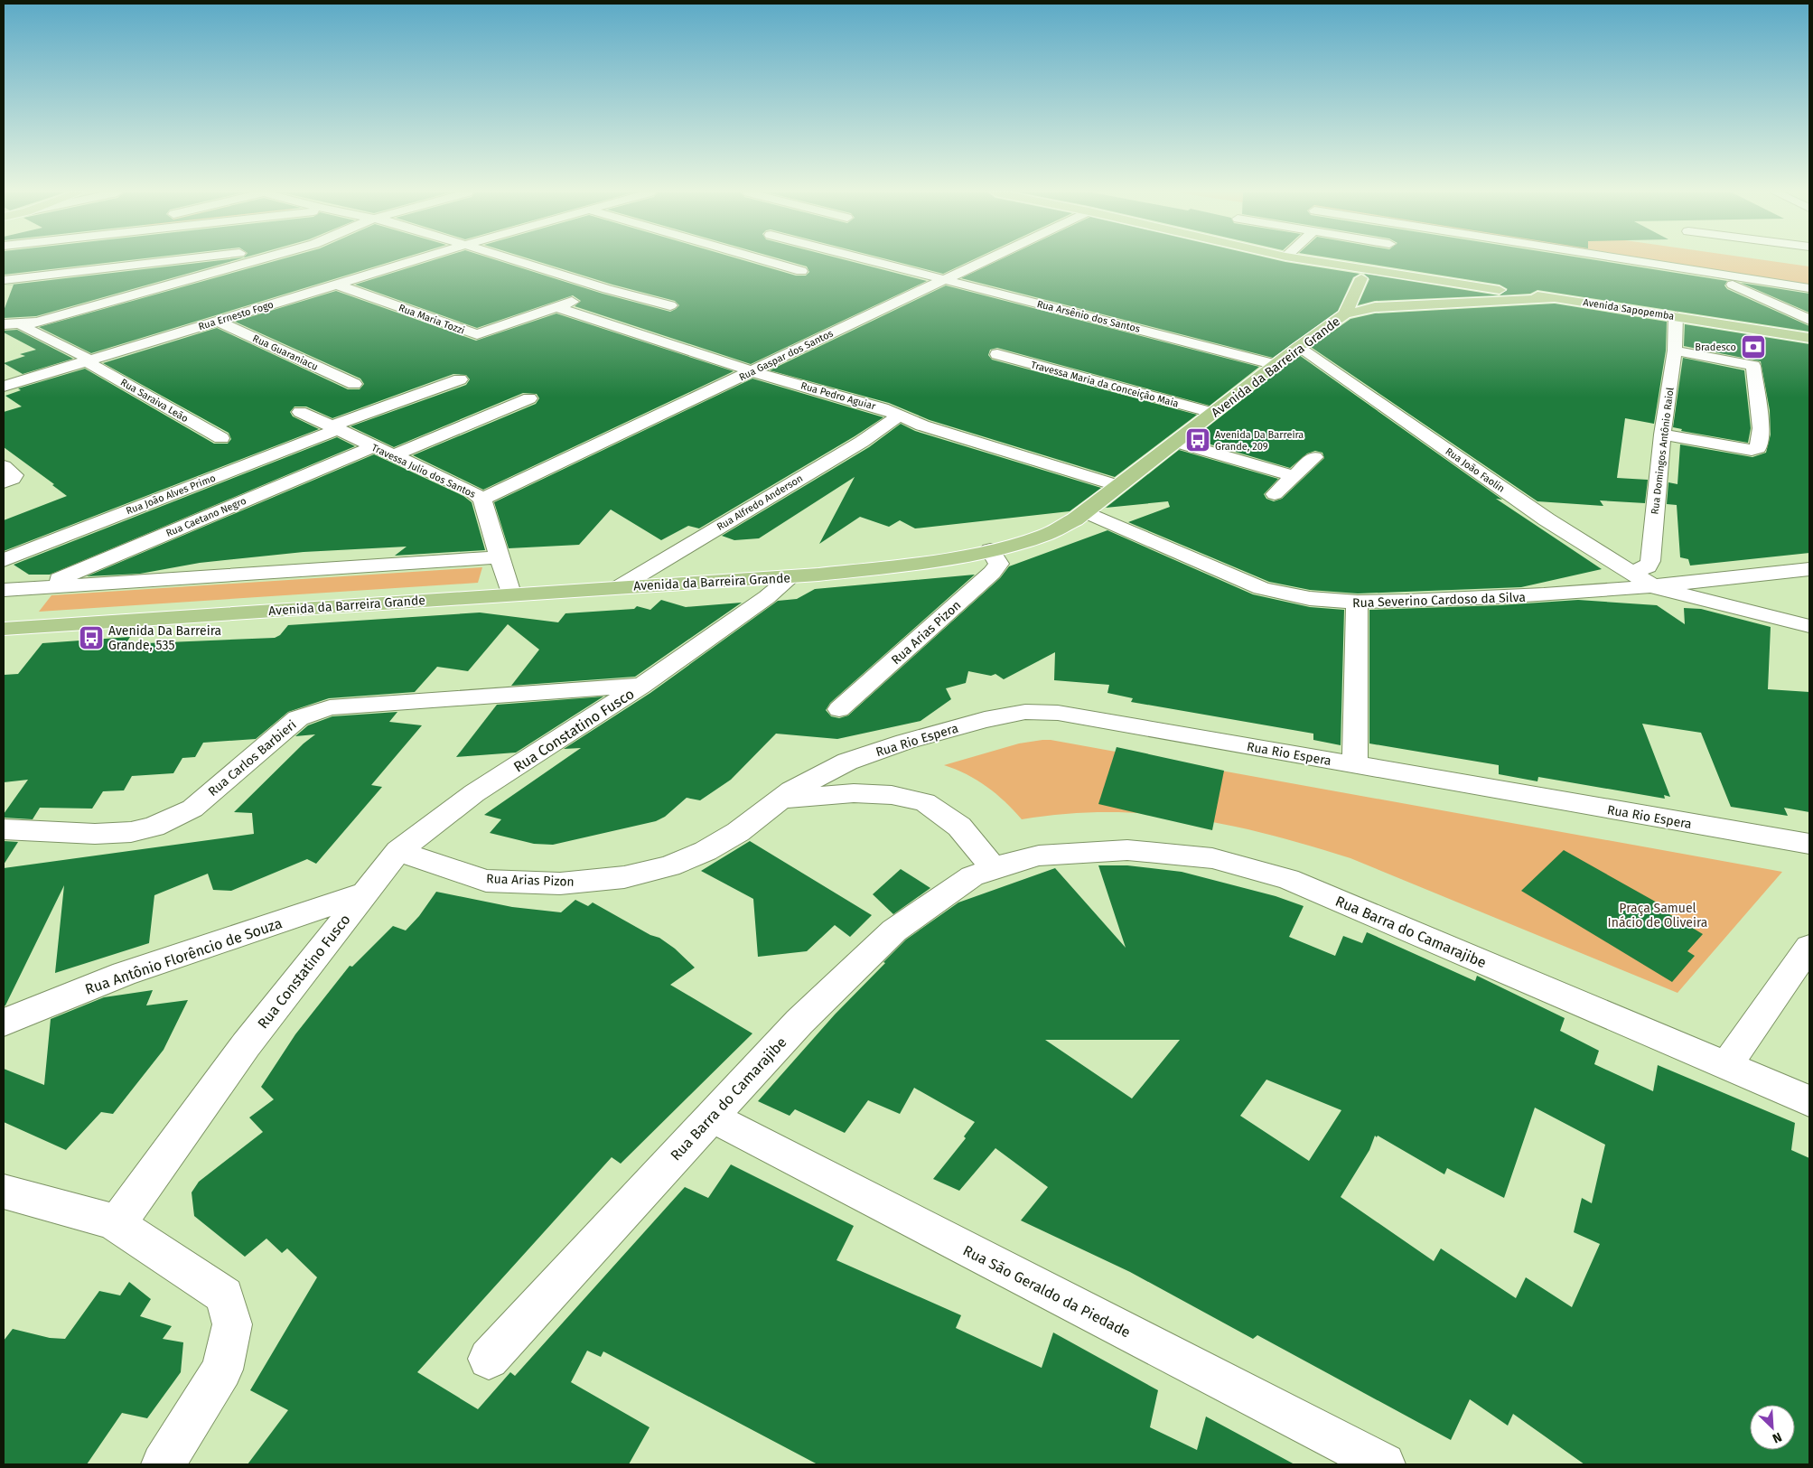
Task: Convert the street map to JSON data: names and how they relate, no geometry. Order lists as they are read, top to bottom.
{
  "streets": {
    "main road": ["Avenida Sapopemba", "Avenida da Barreira Grande"],
    "street": [
      "Rua Ernesto Fogo",
      "Rua Arsênio dos Santos",
      "Rua Maria Tozzi",
      "Rua Guaraniacu",
      "Rua Gaspar dos Santos",
      "Travessa Maria da Conceição Maia",
      "Rua Pedro Aguiar",
      "Rua Saraiva Leão",
      "Rua Domingos Antônio Raiol",
      "Rua João Faolin",
      "Travessa Julio dos Santos",
      "Rua João Alves Primo",
      "Rua Alfredo Anderson",
      "Rua Caetano Negro",
      "Rua Severino Cardoso da Silva",
      "Rua Arias Pizon",
      "Rua Constatino Fusco",
      "Rua Rio Espera",
      "Rua Carlos Barbieri",
      "Rua Barra do Camarajibe",
      "Rua Antônio Florêncio de Souza",
      "Rua São Geraldo da Piedade"
    ]
  },
  "crossings": [
    ["Avenida Sapopemba", "Avenida da Barreira Grande"],
    ["Avenida Sapopemba", "Rua Domingos Antônio Raiol"],
    ["Rua Ernesto Fogo", "Rua Maria Tozzi"],
    ["Rua Ernesto Fogo", "Rua Guaraniacu"],
    ["Rua Ernesto Fogo", "Rua Saraiva Leão"],
    ["Rua Arsênio dos Santos", "Rua Gaspar dos Santos"],
    ["Rua Arsênio dos Santos", "Avenida da Barreira Grande"],
    ["Rua Maria Tozzi", "Rua Pedro Aguiar"],
    ["Rua Gaspar dos Santos", "Rua Pedro Aguiar"],
    ["Rua Gaspar dos Santos", "Travessa Julio dos Santos"],
    ["Avenida da Barreira Grande", "Travessa Maria da Conceição Maia"],
    ["Avenida da Barreira Grande", "Rua Pedro Aguiar"],
    ["Avenida da Barreira Grande", "Rua João Faolin"],
    ["Avenida da Barreira Grande", "Travessa Julio dos Santos"],
    ["Avenida da Barreira Grande", "Rua Alfredo Anderson"],
    ["Avenida da Barreira Grande", "Rua Severino Cardoso da Silva"],
    ["Avenida da Barreira Grande", "Rua Arias Pizon"],
    ["Avenida da Barreira Grande", "Rua Constatino Fusco"],
    ["Rua Pedro Aguiar", "Rua Alfredo Anderson"],
    ["Rua Domingos Antônio Raiol", "Rua João Faolin"],
    ["Rua João Faolin", "Rua Severino Cardoso da Silva"],
    ["Travessa Julio dos Santos", "Rua João Alves Primo"],
    ["Travessa Julio dos Santos", "Rua Caetano Negro"],
    ["Rua Arias Pizon", "Rua Constatino Fusco"],
    ["Rua Arias Pizon", "Rua Rio Espera"],
    ["Rua Constatino Fusco", "Rua Carlos Barbieri"],
    ["Rua Constatino Fusco", "Rua Antônio Florêncio de Souza"],
    ["Rua Barra do Camarajibe", "Rua São Geraldo da Piedade"]
  ],
  "parks": ["Praça Samuel Inácio de Oliveira"],
  "places": {
    "bank": ["Bradesco"],
    "bus stop": ["Avenida Da Barreira Grande, 209", "Avenida Da Barreira Grande, 535"]
  },
  "north": "bottom right"
}
